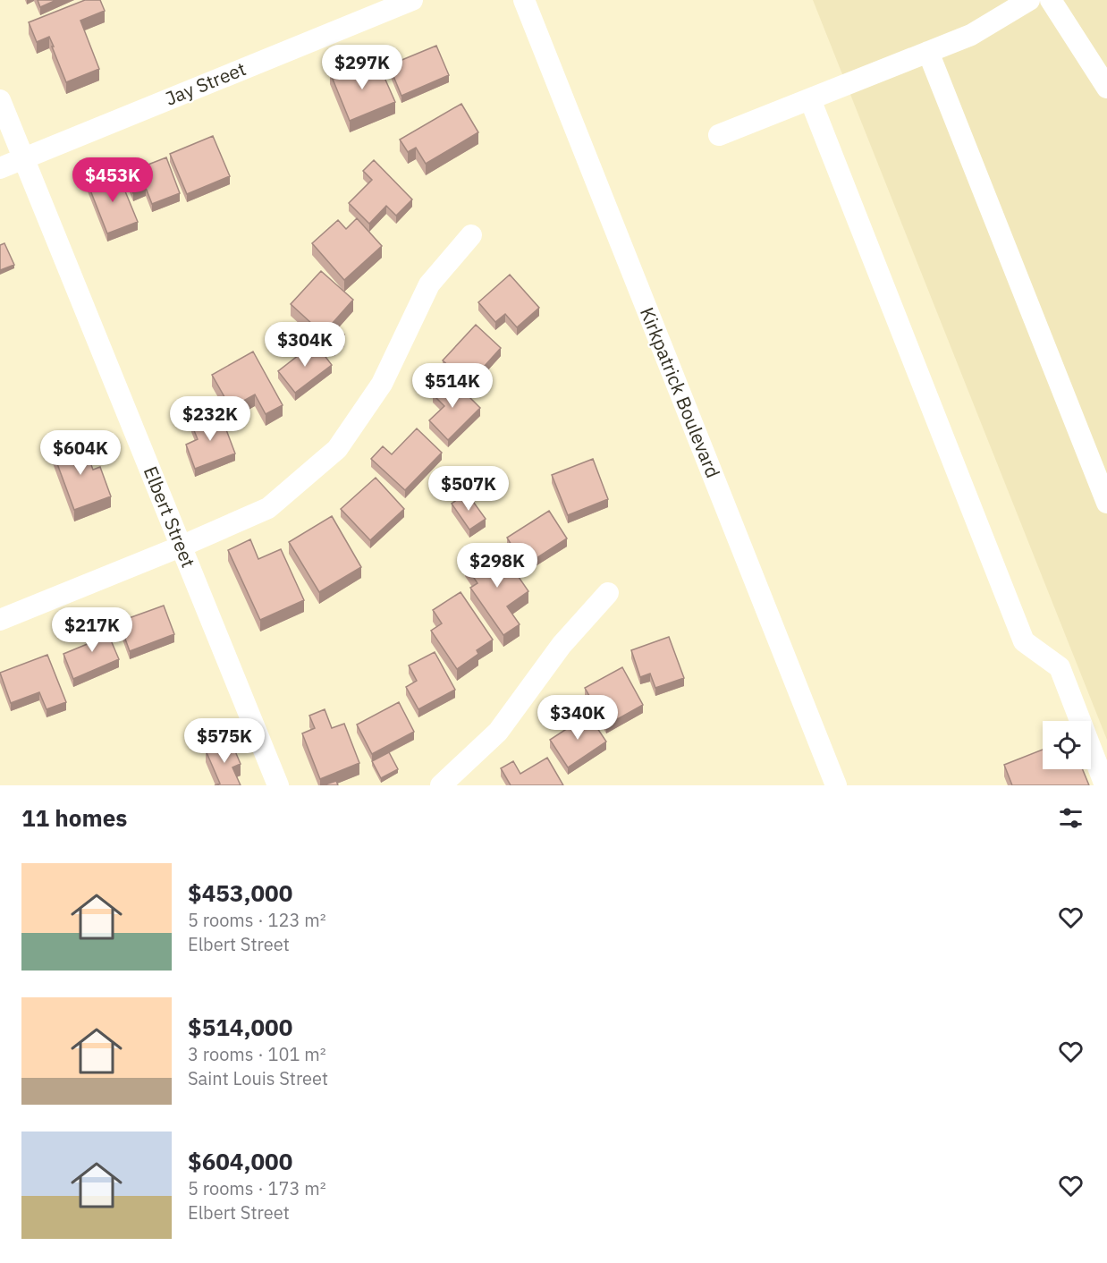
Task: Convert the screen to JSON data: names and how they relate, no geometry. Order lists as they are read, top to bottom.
{
  "streets": {
    "street": ["Jay Street", "Kirkpatrick Boulevard", "Elbert Street"]
  },
  "crossings": [
    ["Jay Street", "Elbert Street"]
  ],
  "page": {
    "price": [
      "$297K",
      "$453K",
      "$304K",
      "$514K",
      "$232K",
      "$604K",
      "$507K",
      "$298K",
      "$217K",
      "$340K",
      "$575K"
    ],
    "heading": "11 homes",
    "list": [
      {
        "name": "$453,000",
        "note": "5 rooms · 123 m² · Elbert Street"
      },
      {
        "name": "$514,000",
        "note": "3 rooms · 101 m² · Saint Louis Street"
      },
      {
        "name": "$604,000",
        "note": "5 rooms · 173 m² · Elbert Street"
      }
    ]
  }
}
